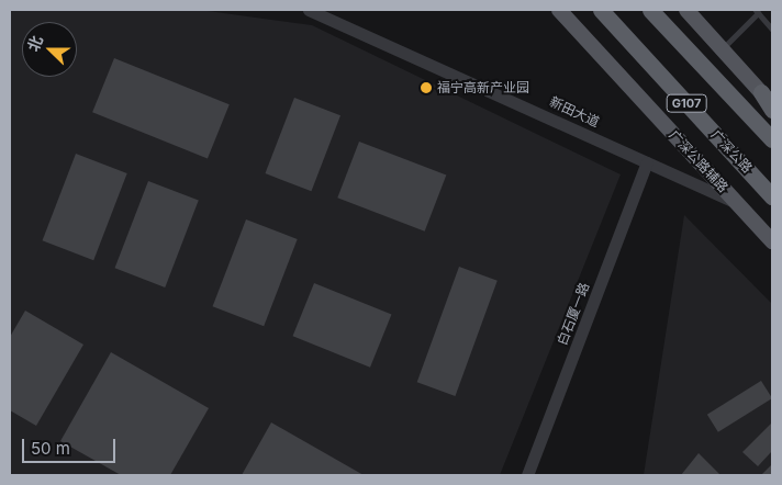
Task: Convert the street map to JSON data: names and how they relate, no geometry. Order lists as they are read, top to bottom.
{
  "streets": {
    "highway": ["G107", "广深公路"],
    "main road": ["广深公路辅路"],
    "street": ["新田大道", "白石厦一路"]
  },
  "crossings": [
    ["新田大道", "广深公路辅路"],
    ["新田大道", "白石厦一路"]
  ],
  "places": ["福宁高新产业园"],
  "scale_bar": "50 m",
  "north": "left"
}
